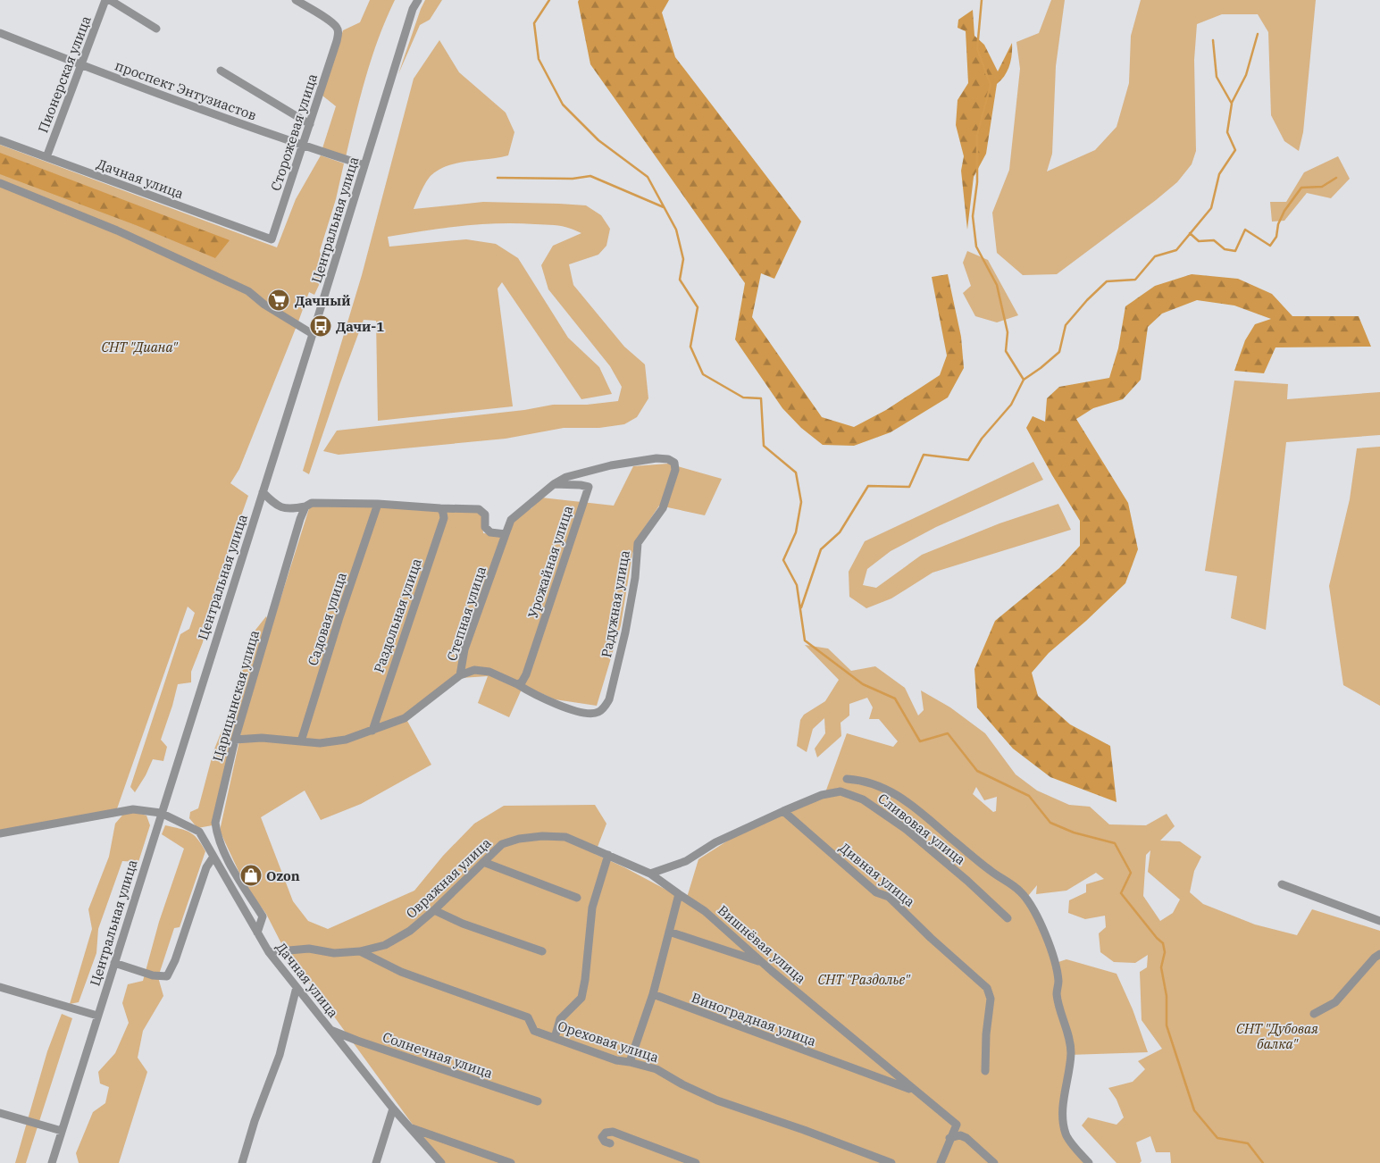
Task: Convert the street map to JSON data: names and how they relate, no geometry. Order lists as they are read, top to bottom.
{
  "streets": {
    "street": [
      "Пионерская улица",
      "проспект Энтузиастов",
      "Сторожевая улица",
      "Дачная улица",
      "Центральная улица",
      "Урожайная улица",
      "Радужная улица",
      "Степная улица",
      "Раздольная улица",
      "Садовая улица",
      "Царицынская улица",
      "Сливовая улица",
      "Дивная улица",
      "Овражная улица",
      "Вишнёвая улица",
      "Виноградная улица",
      "Ореховая улица",
      "Солнечная улица"
    ]
  },
  "crossings": [
    ["Пионерская улица", "проспект Энтузиастов"],
    ["Пионерская улица", "Дачная улица"],
    ["проспект Энтузиастов", "Сторожевая улица"],
    ["проспект Энтузиастов", "Центральная улица"],
    ["Сторожевая улица", "Дачная улица"],
    ["Дачная улица", "Центральная улица"],
    ["Дачная улица", "Царицынская улица"],
    ["Дачная улица", "Солнечная улица"],
    ["Урожайная улица", "Радужная улица"],
    ["Урожайная улица", "Степная улица"],
    ["Степная улица", "Раздольная улица"],
    ["Степная улица", "Садовая улица"],
    ["Степная улица", "Царицынская улица"],
    ["Сливовая улица", "Дивная улица"],
    ["Овражная улица", "Вишнёвая улица"],
    ["Овражная улица", "Ореховая улица"],
    ["Вишнёвая улица", "Виноградная улица"]
  ],
  "parks": ["СНТ \"Диана\"", "СНТ \"Раздолье\"", "СНТ \"Дубовая балка\""],
  "places": {
    "supermarket": ["Дачный"],
    "bus stop": ["Дачи-1"],
    "shop": ["Ozon"]
  }
}
